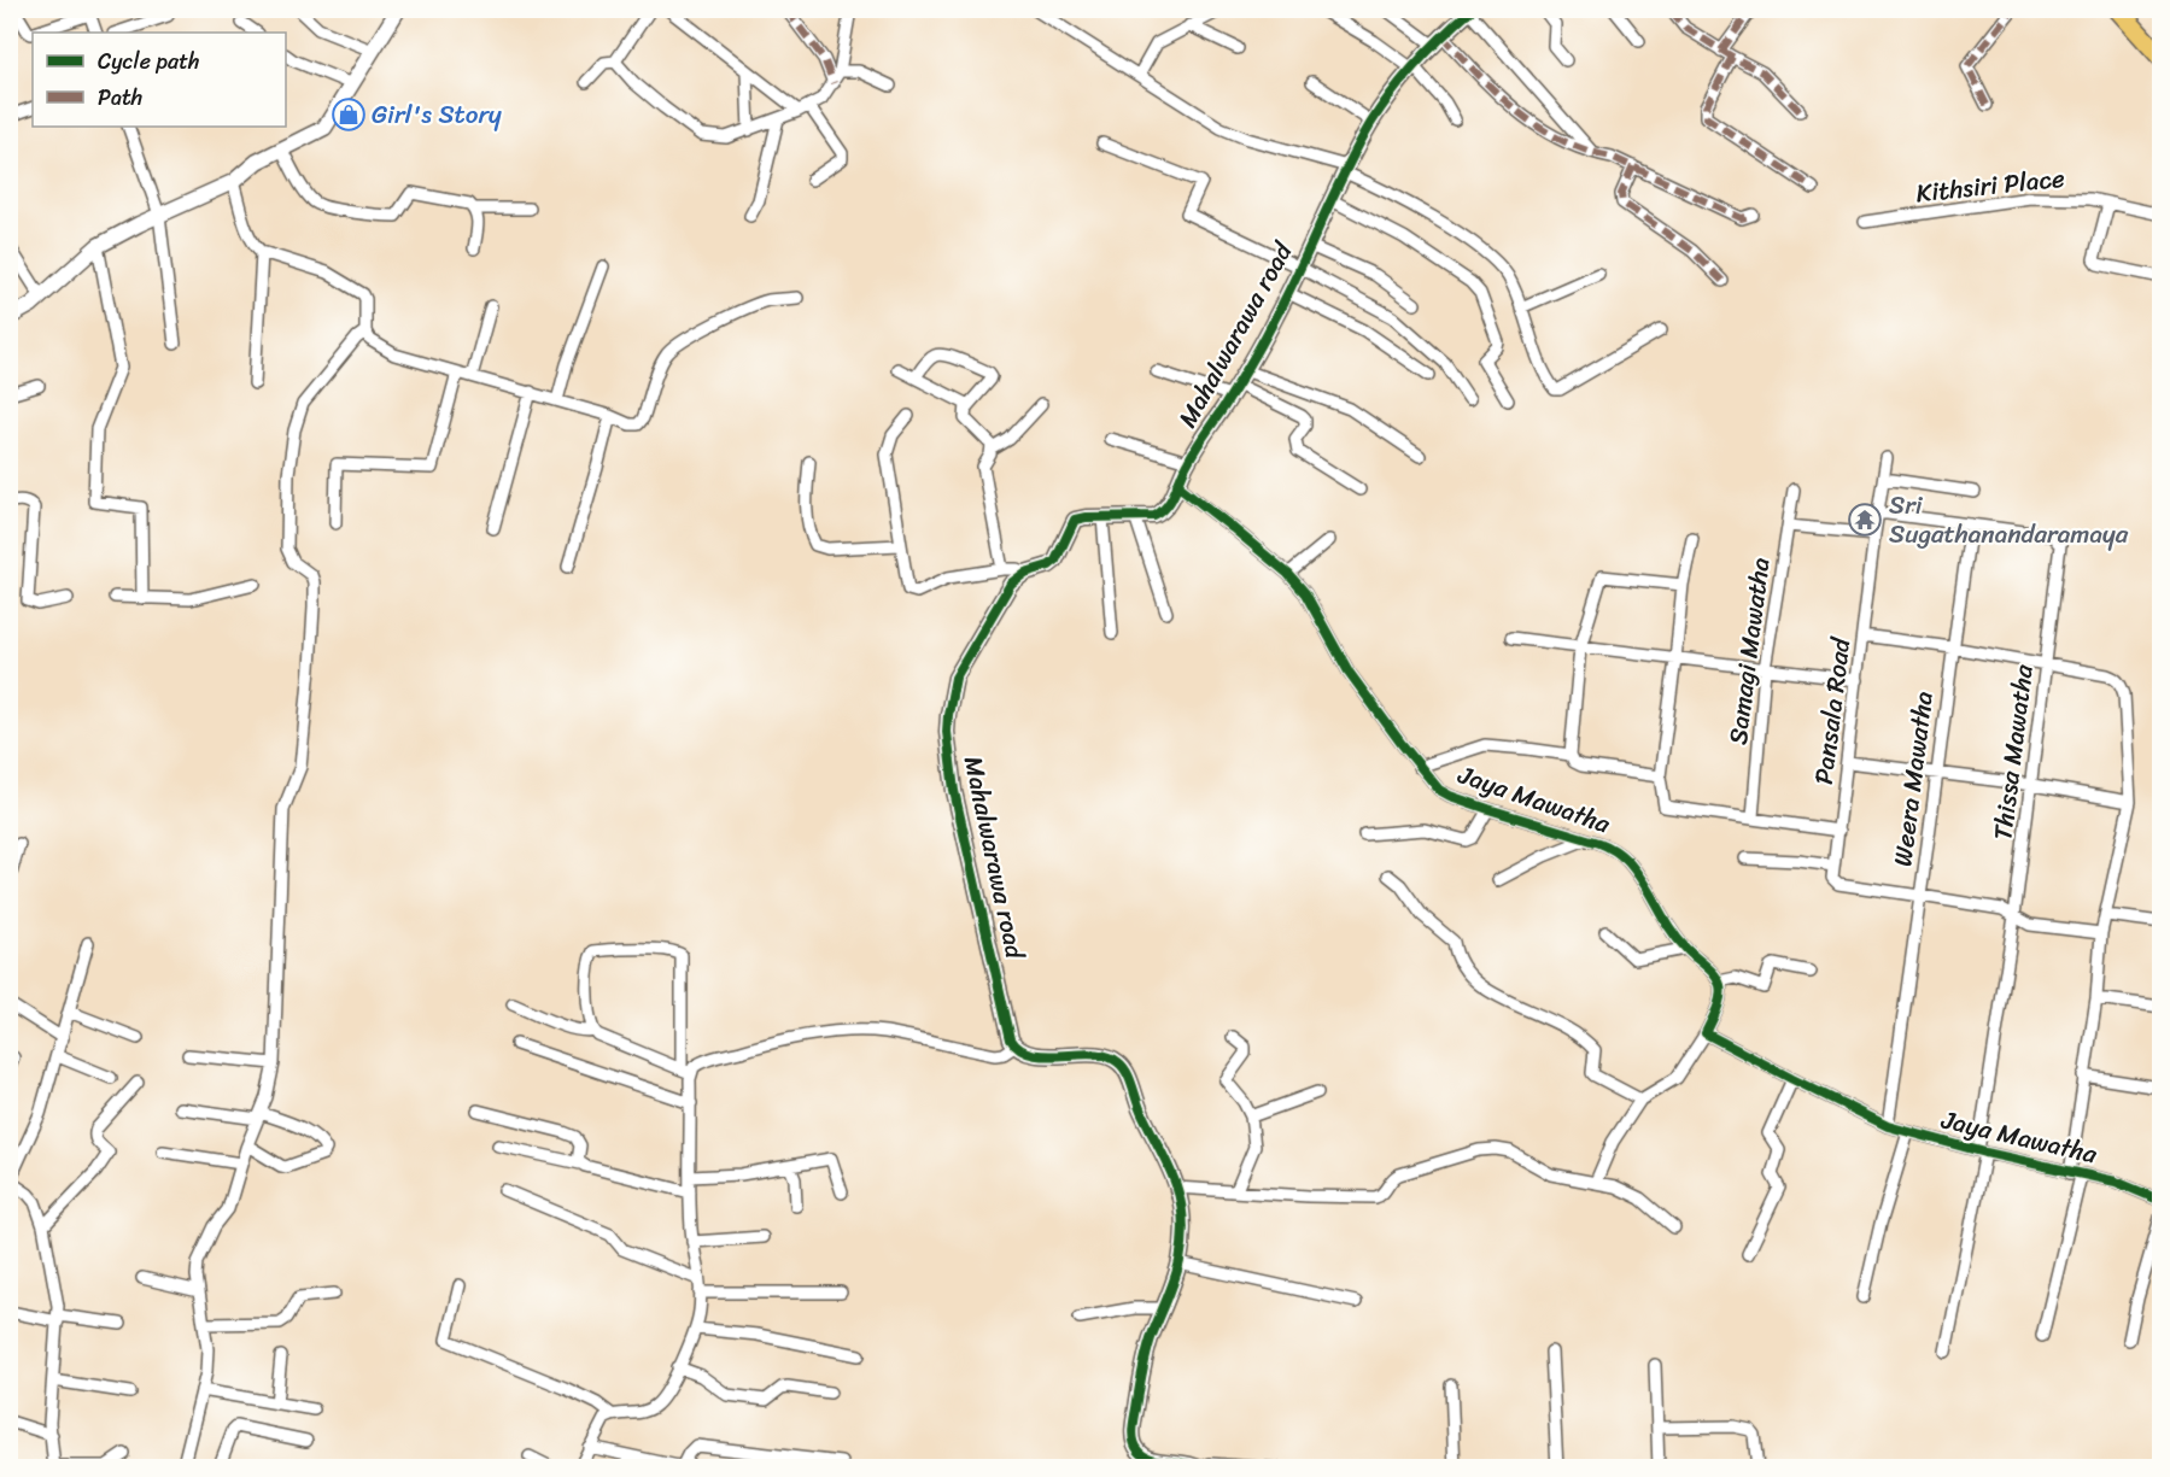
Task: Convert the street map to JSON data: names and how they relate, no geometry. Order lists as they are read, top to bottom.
{
  "streets": {
    "street": [
      "Kithsiri Place",
      "Mahalwarawa road",
      "Samagi Mawatha",
      "Pansala Road",
      "Thissa Mawatha",
      "Weera Mawatha",
      "Jaya Mawatha"
    ]
  },
  "crossings": [
    ["Mahalwarawa road", "Jaya Mawatha"],
    ["Pansala Road", "Thissa Mawatha"],
    ["Thissa Mawatha", "Weera Mawatha"],
    ["Thissa Mawatha", "Jaya Mawatha"]
  ],
  "places": {
    "shop": ["Girl's Story"],
    "temple": ["Sri Sugathanandaramaya"]
  },
  "legend": ["Cycle path", "Path"]
}
